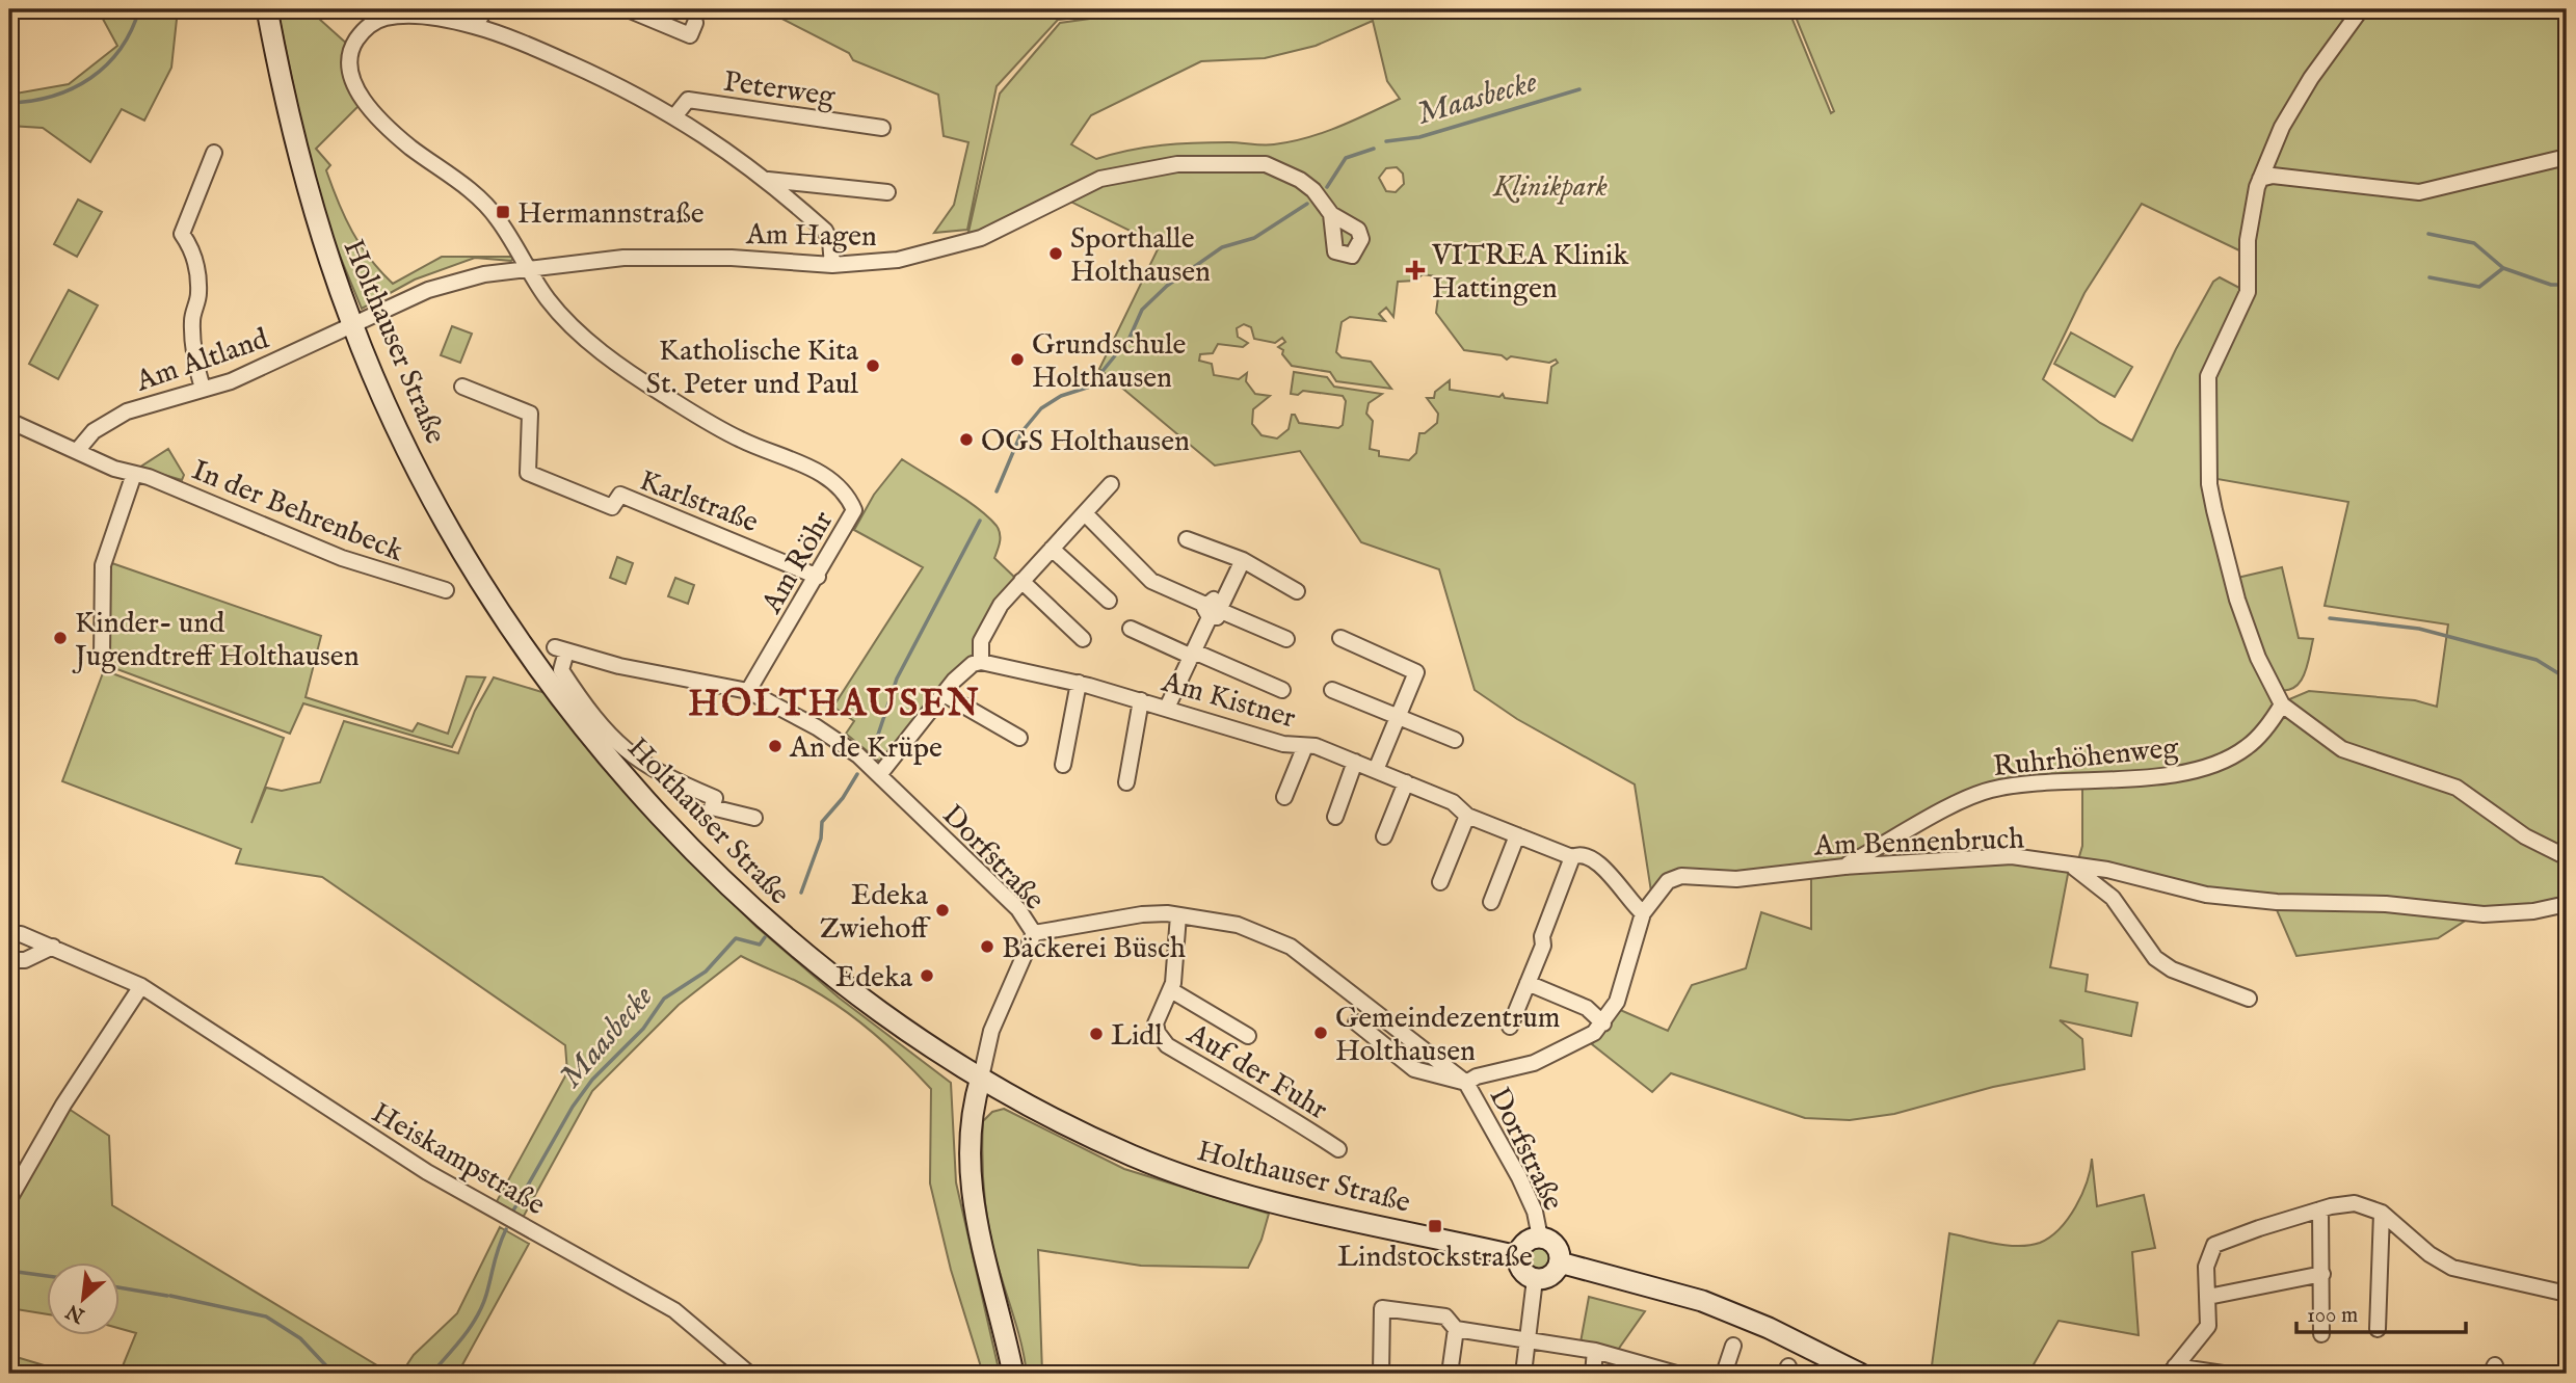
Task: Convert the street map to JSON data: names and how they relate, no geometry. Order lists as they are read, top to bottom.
{
  "streets": {
    "street": [
      "Peterweg",
      "Am Hagen",
      "Holthauser Straße",
      "Am Altland",
      "Karlstraße",
      "In der Behrenbeck",
      "Am Röhr",
      "Am Kistner",
      "Ruhrhöhenweg",
      "Am Bennenbruch",
      "Dorfstraße",
      "Auf der Fuhr",
      "Heiskampstraße"
    ]
  },
  "crossings": [
    ["Am Hagen", "Holthauser Straße"],
    ["Am Hagen", "Am Altland"],
    ["Am Hagen", "Am Röhr"],
    ["Holthauser Straße", "Am Altland"],
    ["Holthauser Straße", "Dorfstraße"],
    ["Am Altland", "In der Behrenbeck"],
    ["Karlstraße", "Am Röhr"],
    ["Am Röhr", "Dorfstraße"],
    ["Am Kistner", "Am Bennenbruch"],
    ["Ruhrhöhenweg", "Am Bennenbruch"],
    ["Am Bennenbruch", "Dorfstraße"],
    ["Dorfstraße", "Auf der Fuhr"]
  ],
  "districts": ["HOLTHAUSEN"],
  "water": ["Maasbecke"],
  "parks": ["Klinikpark"],
  "places": {
    "transit": ["Hermannstraße", "Lindstockstraße"],
    "other": [
      "Sporthalle Holthausen",
      "Grundschule Holthausen",
      "Katholische Kita St. Peter und Paul",
      "OGS Holthausen",
      "Kinder- und Jugendtreff Holthausen",
      "An de Krüpe",
      "Edeka Zwiehoff",
      "Bäckerei Büsch",
      "Edeka",
      "Gemeindezentrum Holthausen",
      "Lidl"
    ],
    "health": ["VITREA Klinik Hattingen"]
  },
  "scale_bar": "100 m",
  "north": "bottom left"
}
